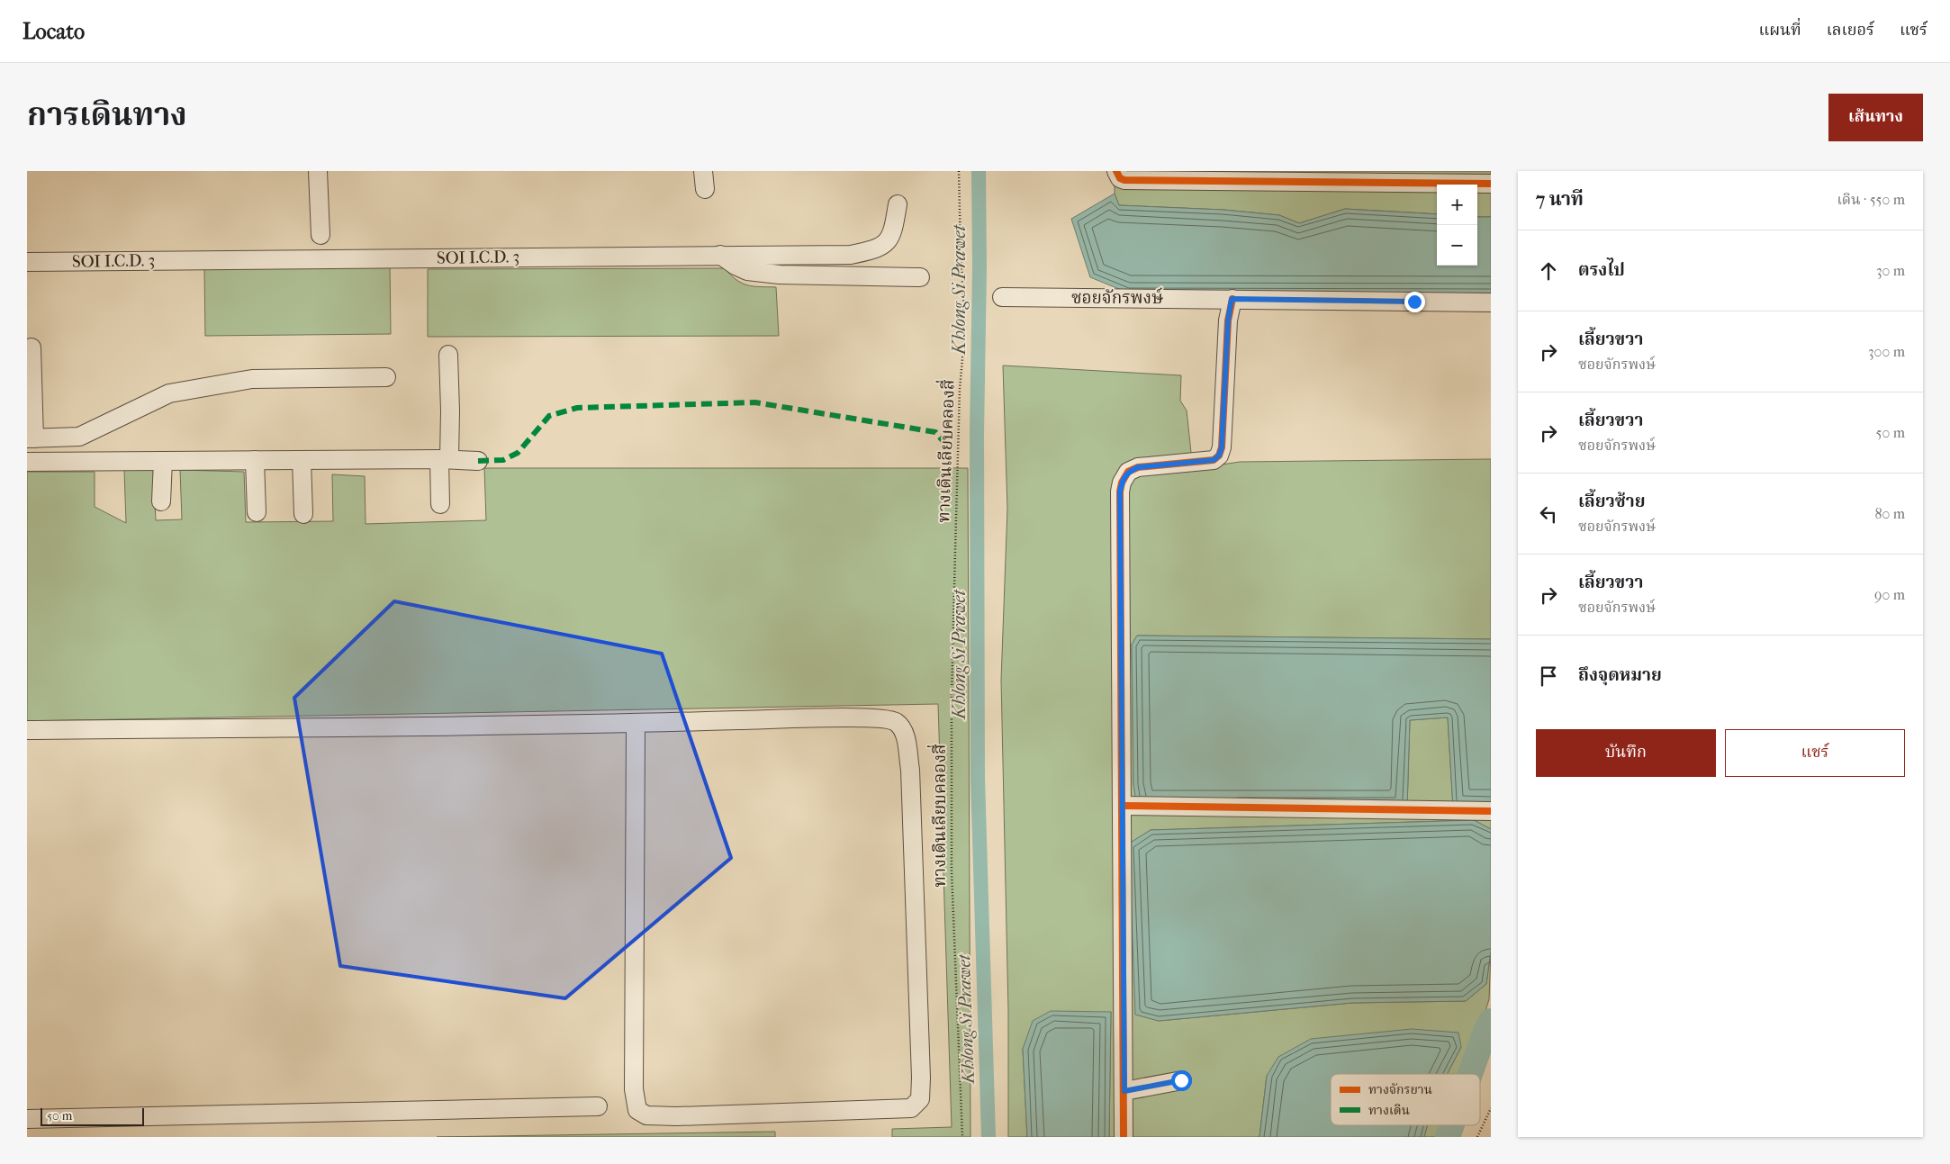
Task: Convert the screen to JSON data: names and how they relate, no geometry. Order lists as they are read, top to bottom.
{
  "streets": {
    "street": ["SOI I.C.D. 3", "ซอยจักรพงษ์"],
    "path": ["ทางเดินเลียบคลองสี่"]
  },
  "water": ["Khlong Si Prawet"],
  "legend": ["ทางจักรยาน", "ทางเดิน"],
  "scale_bar": "50 m",
  "page": {
    "header": "Locato",
    "nav": ["แผนที่", "เลเยอร์", "แชร์"],
    "title": "การเดินทาง",
    "buttons": [
      "เส้นทาง",
      ["บันทึก", "แชร์"]
    ],
    "heading": ["7 นาที", "เดิน · 550 m"],
    "map_buttons": ["+", "−"],
    "list": [
      ["ตรงไป", "30 m"],
      ["เลี้ยวขวา", "ซอยจักรพงษ์", "300 m"],
      ["เลี้ยวขวา", "ซอยจักรพงษ์", "50 m"],
      ["เลี้ยวซ้าย", "ซอยจักรพงษ์", "80 m"],
      ["เลี้ยวขวา", "ซอยจักรพงษ์", "90 m"],
      "ถึงจุดหมาย"
    ],
    "scale": "50 m"
  }
}
